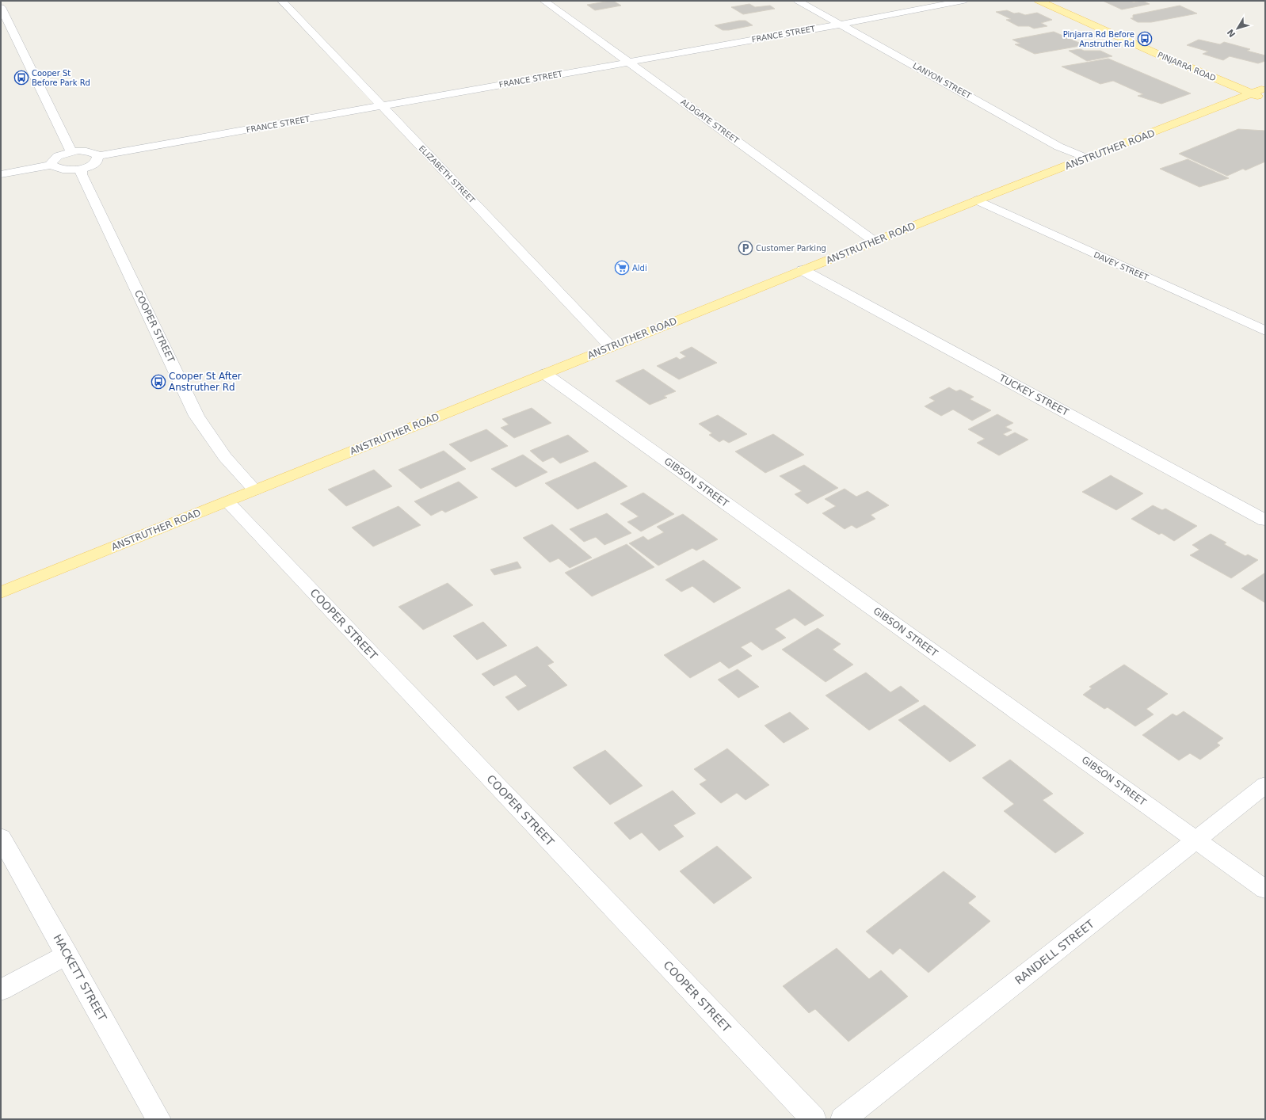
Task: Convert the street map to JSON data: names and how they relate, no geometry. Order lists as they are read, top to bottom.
{
  "streets": {
    "main road": ["PINJARRA ROAD", "ANSTRUTHER ROAD"],
    "street": [
      "FRANCE STREET",
      "LANYON STREET",
      "ALDGATE STREET",
      "ELIZABETH STREET",
      "DAVEY STREET",
      "COOPER STREET",
      "TUCKEY STREET",
      "GIBSON STREET",
      "RANDELL STREET",
      "HACKETT STREET"
    ]
  },
  "crossings": [
    ["FRANCE STREET", "LANYON STREET"],
    ["FRANCE STREET", "ALDGATE STREET"],
    ["FRANCE STREET", "ELIZABETH STREET"],
    ["PINJARRA ROAD", "ANSTRUTHER ROAD"],
    ["LANYON STREET", "ANSTRUTHER ROAD"],
    ["ALDGATE STREET", "ANSTRUTHER ROAD"],
    ["ANSTRUTHER ROAD", "ELIZABETH STREET"],
    ["ANSTRUTHER ROAD", "DAVEY STREET"],
    ["ANSTRUTHER ROAD", "COOPER STREET"],
    ["ANSTRUTHER ROAD", "TUCKEY STREET"],
    ["ANSTRUTHER ROAD", "GIBSON STREET"],
    ["GIBSON STREET", "RANDELL STREET"]
  ],
  "places": {
    "bus stop": ["Pinjarra Rd Before Anstruther Rd", "Cooper St Before Park Rd", "Cooper St After Anstruther Rd"],
    "parking": ["Customer Parking"],
    "supermarket": ["Aldi"]
  },
  "north": "bottom left"
}
